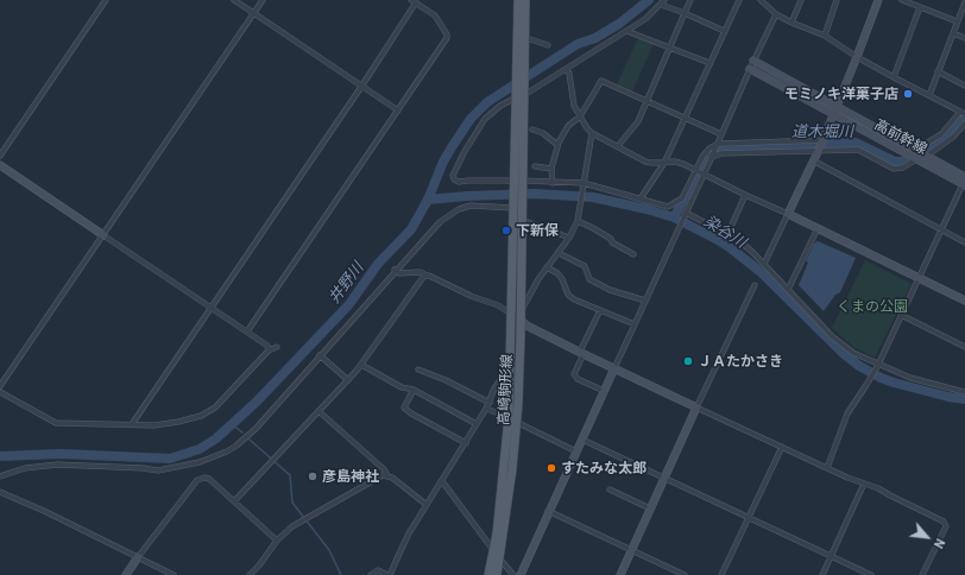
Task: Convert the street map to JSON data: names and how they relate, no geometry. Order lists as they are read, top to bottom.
{
  "streets": {
    "main road": ["高崎駒形線"],
    "street": ["高前幹線"]
  },
  "water": ["道木堀川", "染谷川", "井野川"],
  "parks": ["くまの公園"],
  "places": [
    "モミノキ洋菓子店",
    "下新保",
    "ＪＡたかさき",
    "すたみな太郎",
    "彦島神社"
  ],
  "north": "bottom right"
}
